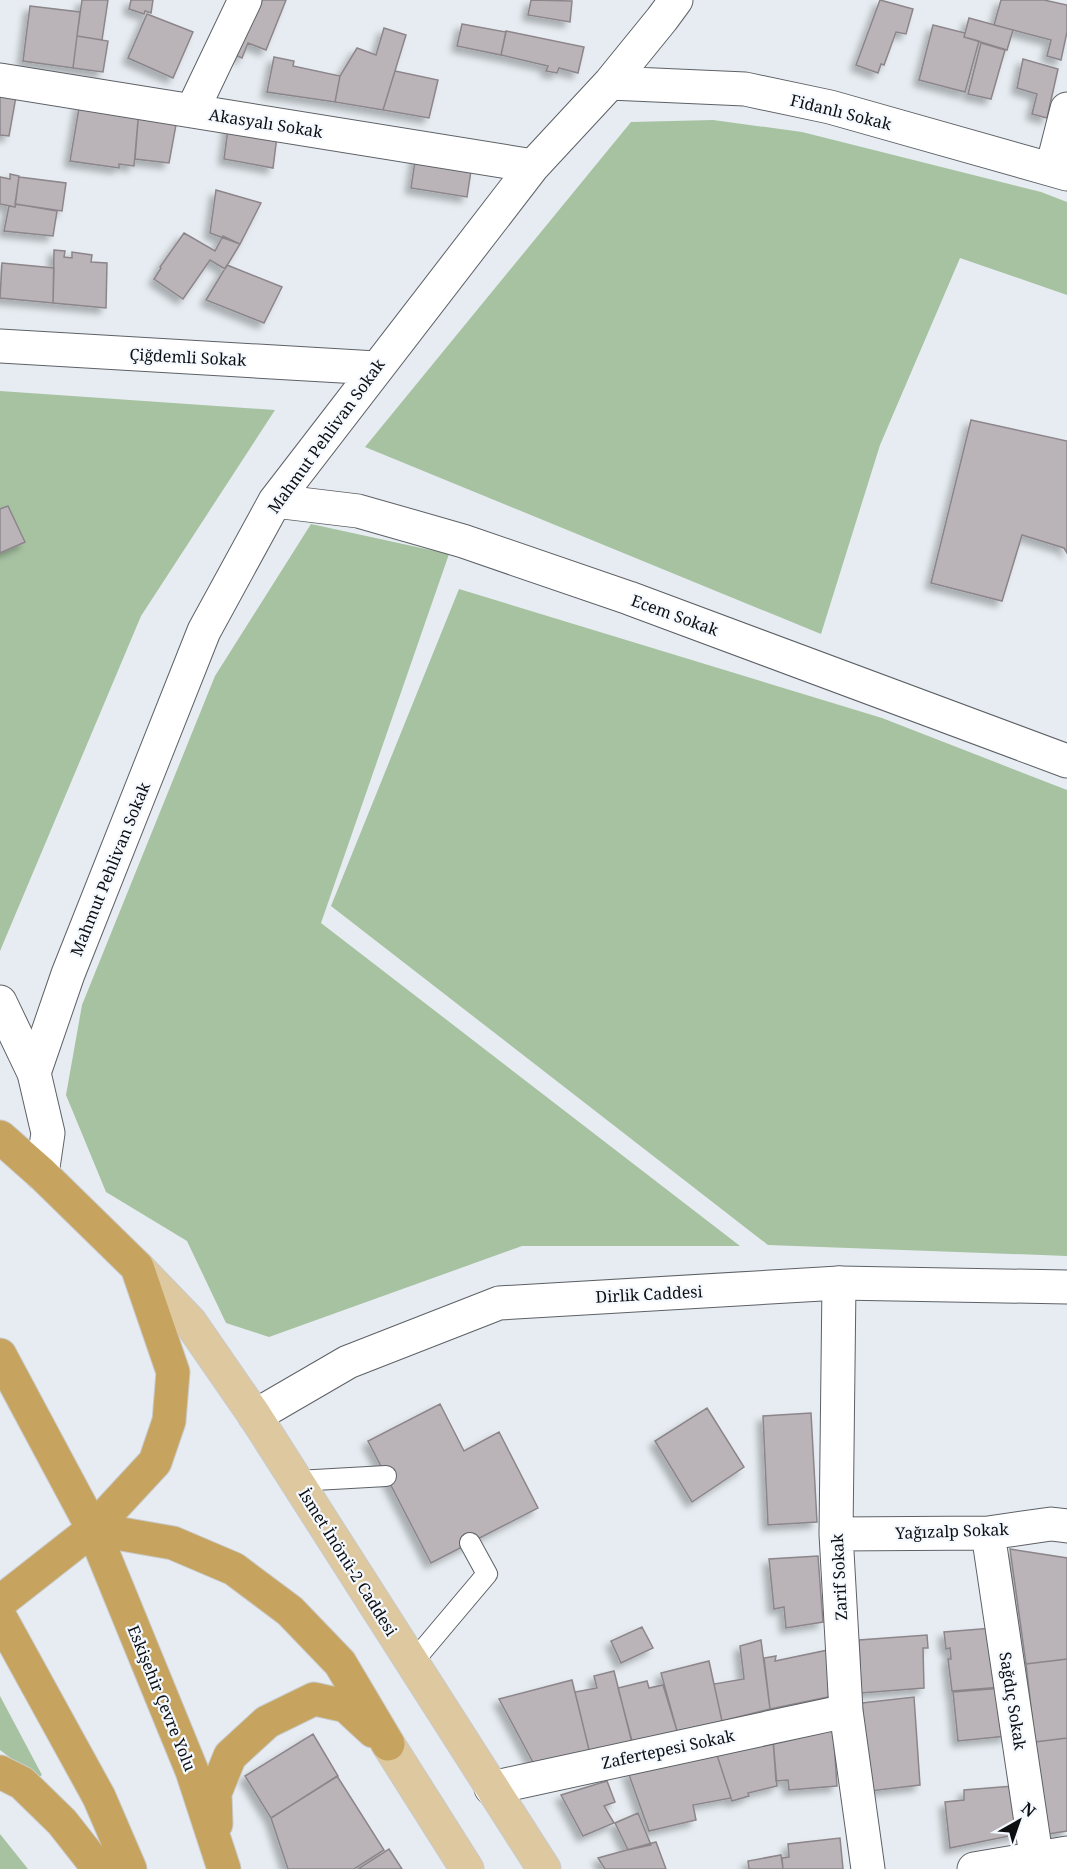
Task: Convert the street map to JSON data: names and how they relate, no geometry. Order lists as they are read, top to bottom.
{
  "streets": {
    "highway": ["Eskişehir Çevre Yolu"],
    "main road": ["İsmet İnönü-2 Caddesi"],
    "street": [
      "Fidanlı Sokak",
      "Akasyalı Sokak",
      "Çiğdemli Sokak",
      "Mahmut Pehlivan Sokak",
      "Ecem Sokak",
      "Dirlik Caddesi",
      "Yağızalp Sokak",
      "Zarif Sokak",
      "Sağdıç Sokak",
      "Zafertepesi Sokak"
    ]
  },
  "crossings": [
    ["Fidanlı Sokak", "Mahmut Pehlivan Sokak"],
    ["Akasyalı Sokak", "Mahmut Pehlivan Sokak"],
    ["Çiğdemli Sokak", "Mahmut Pehlivan Sokak"],
    ["Mahmut Pehlivan Sokak", "Ecem Sokak"],
    ["Dirlik Caddesi", "İsmet İnönü-2 Caddesi"],
    ["Dirlik Caddesi", "Zarif Sokak"],
    ["Yağızalp Sokak", "Zarif Sokak"],
    ["Yağızalp Sokak", "Sağdıç Sokak"],
    ["İsmet İnönü-2 Caddesi", "Zafertepesi Sokak"],
    ["Zarif Sokak", "Zafertepesi Sokak"]
  ],
  "north": "top right"
}
